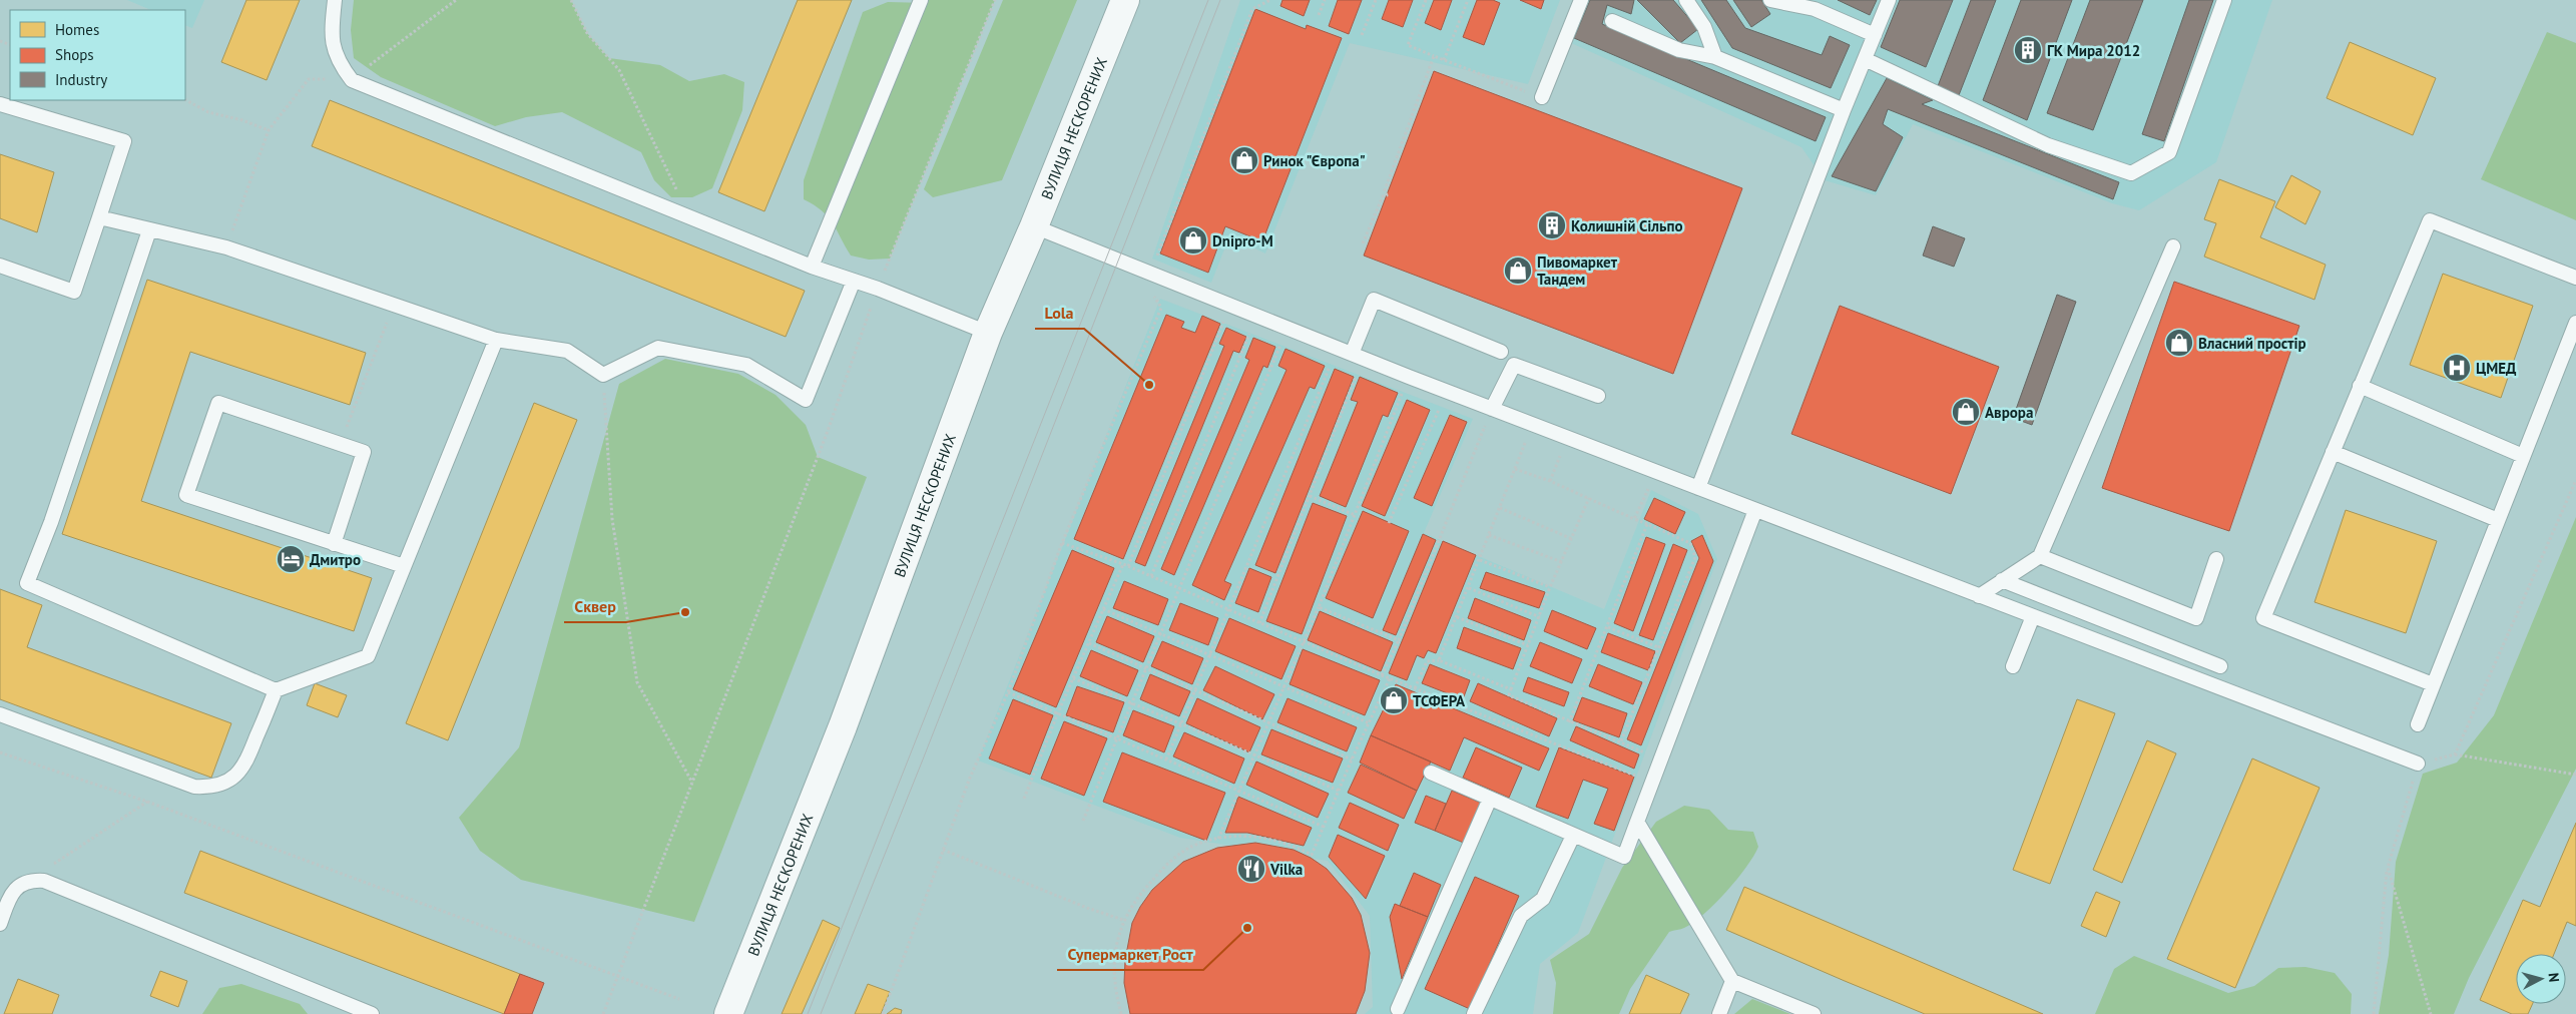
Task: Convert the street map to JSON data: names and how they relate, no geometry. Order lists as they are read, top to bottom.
{
  "streets": {
    "main road": ["ВУЛИЦЯ НЕСКОРЕНИХ"]
  },
  "places": {
    "building": ["ГК Мира 2012", "Колишній Сільпо"],
    "shop": [
      "Ринок \"Європа\"",
      "Dnipro-M",
      "Пивомаркет Тандем",
      "Власний простір",
      "Аврора",
      "ТСФЕРА"
    ],
    "hospital": ["ЦМЕД"],
    "other": ["Lola", "Сквер", "Супермаркет Рост"],
    "hotel": ["Дмитро"],
    "restaurant": ["Vilka"]
  },
  "legend": ["Homes", "Shops", "Industry"],
  "north": "right"
}
